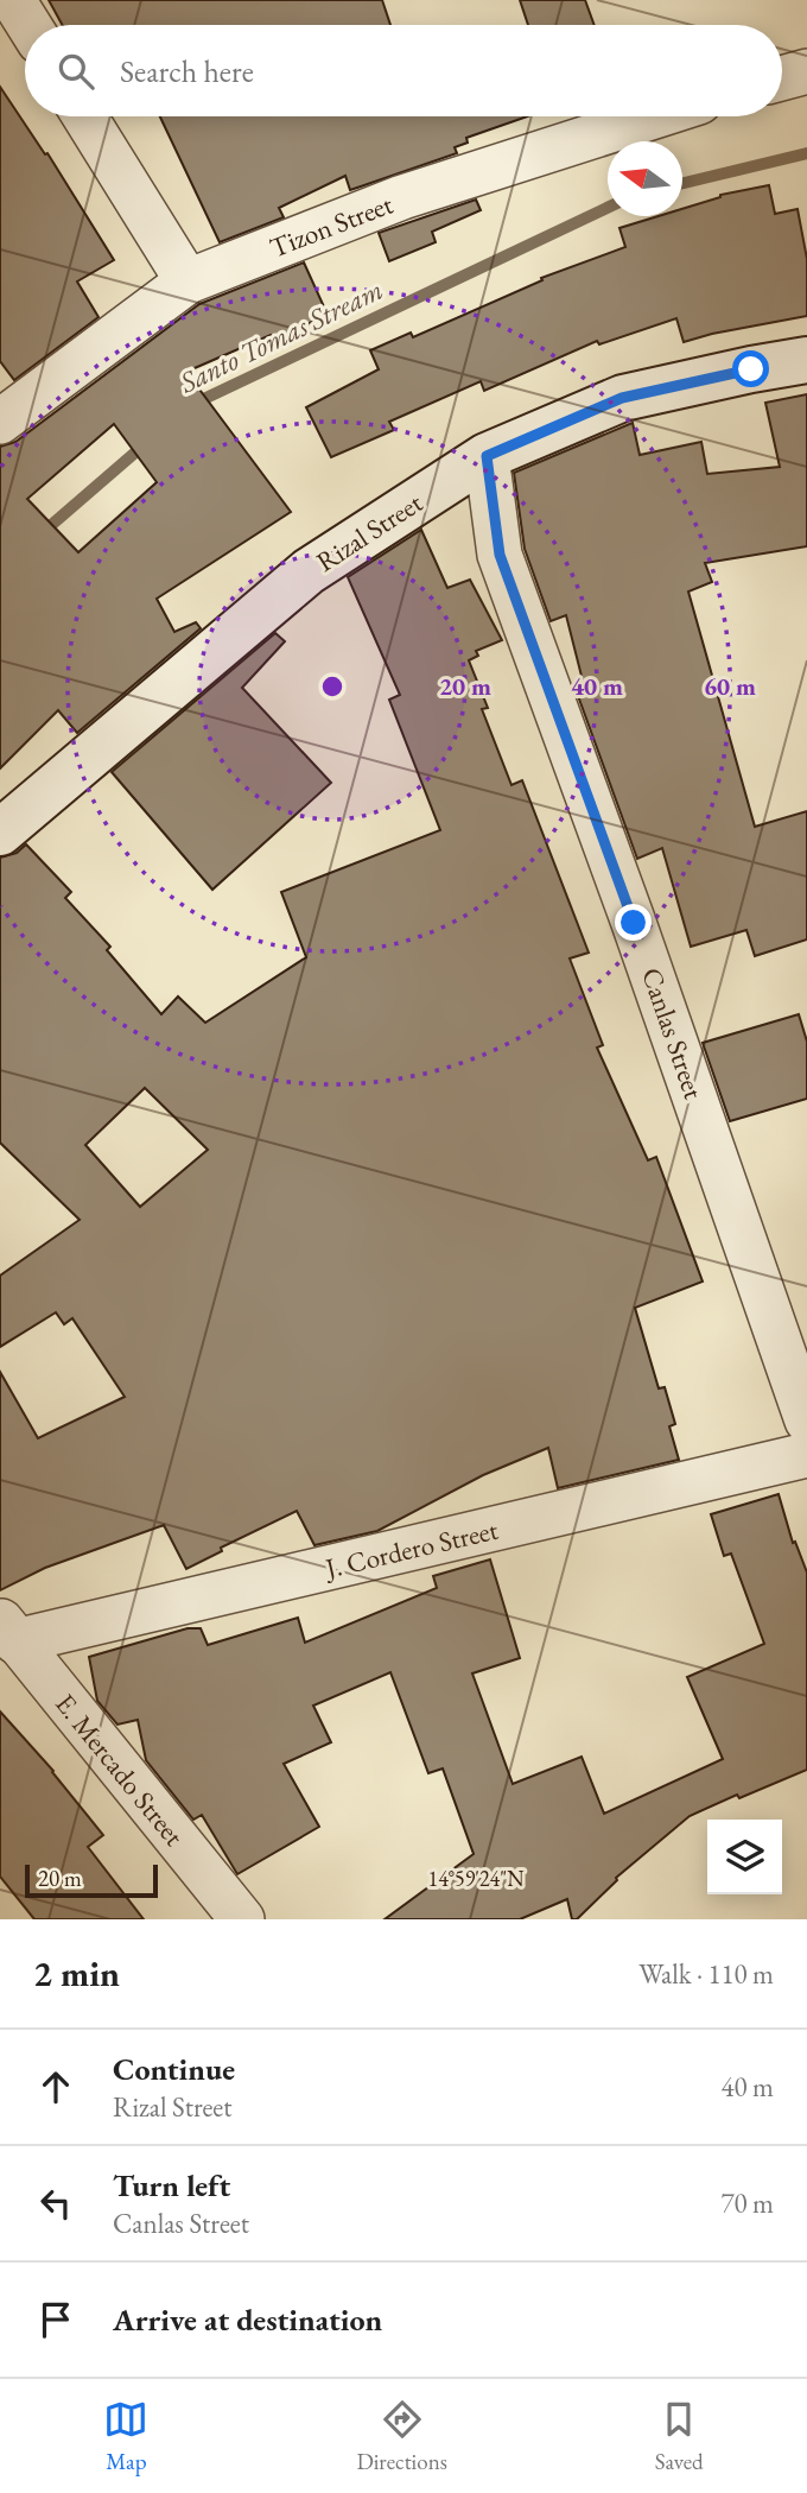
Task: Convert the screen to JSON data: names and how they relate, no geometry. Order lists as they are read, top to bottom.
{
  "streets": {
    "street": [
      "Tizon Street",
      "Rizal Street",
      "Canlas Street",
      "J. Cordero Street",
      "E. Mercado Street"
    ]
  },
  "crossings": [
    ["Rizal Street", "Canlas Street"],
    ["J. Cordero Street", "E. Mercado Street"]
  ],
  "water": ["Santo Tomas Stream"],
  "scale_bar": "20 m",
  "north": "left",
  "page": {
    "search": "Search here",
    "scale": "20 m",
    "heading": ["2 min", "Walk · 110 m"],
    "list": [
      ["Continue", "Rizal Street", "40 m"],
      ["Turn left", "Canlas Street", "70 m"],
      "Arrive at destination"
    ],
    "nav": ["Map", "Directions", "Saved"]
  },
  "coordinates": ["14°59'24\"N"],
  "rings": ["20 m", "40 m", "60 m"]
}
